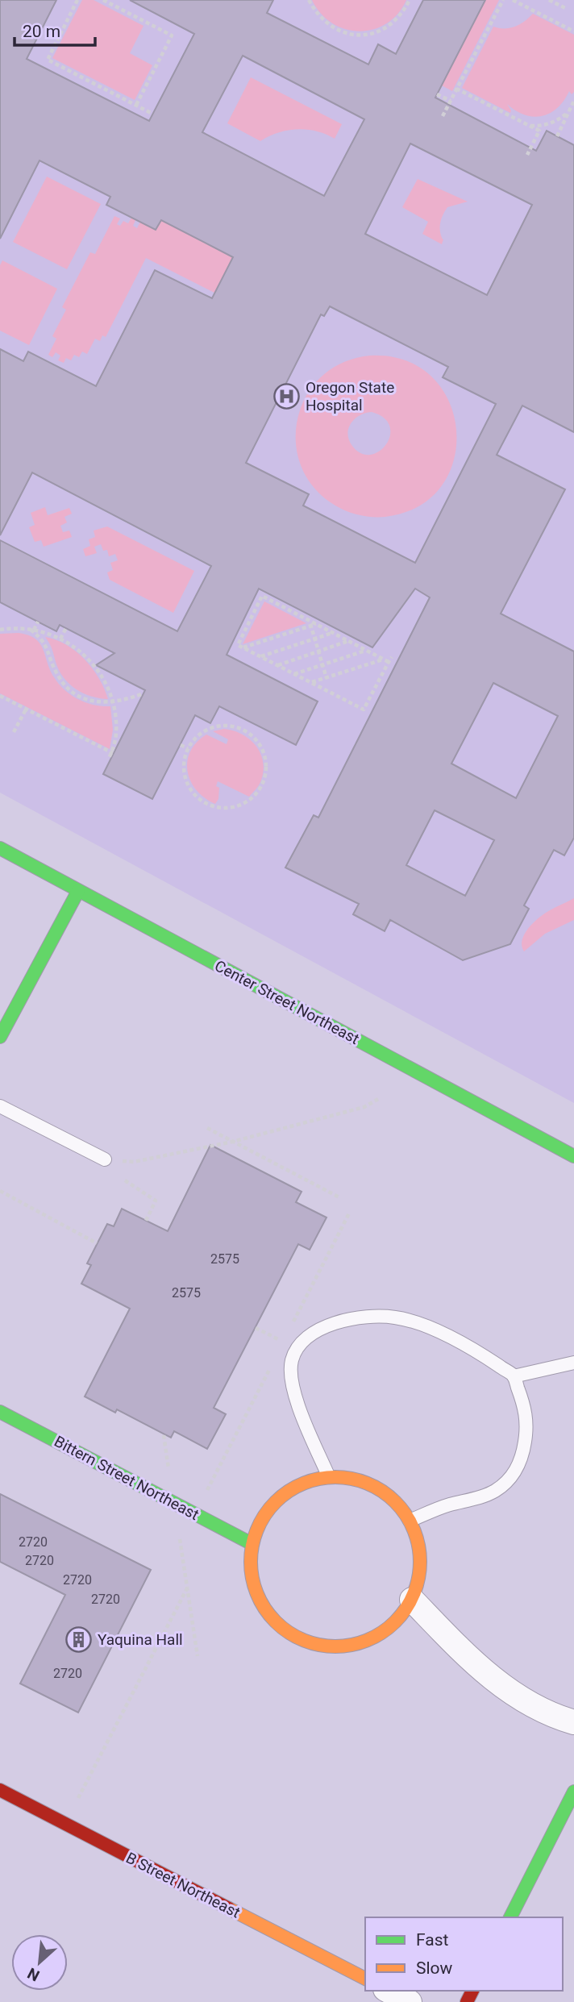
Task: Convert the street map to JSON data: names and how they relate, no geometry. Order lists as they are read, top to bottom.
{
  "streets": {
    "street": ["Center Street Northeast", "Bittern Street Northeast", "B Street Northeast"]
  },
  "places": {
    "hospital": ["Oregon State Hospital"],
    "building": ["Yaquina Hall"]
  },
  "house_numbers": [
    "2575",
    "2575",
    "2720",
    "2720",
    "2720",
    "2720",
    "2720"
  ],
  "legend": ["Fast", "Slow"],
  "scale_bar": "20 m",
  "north": "bottom left"
}
